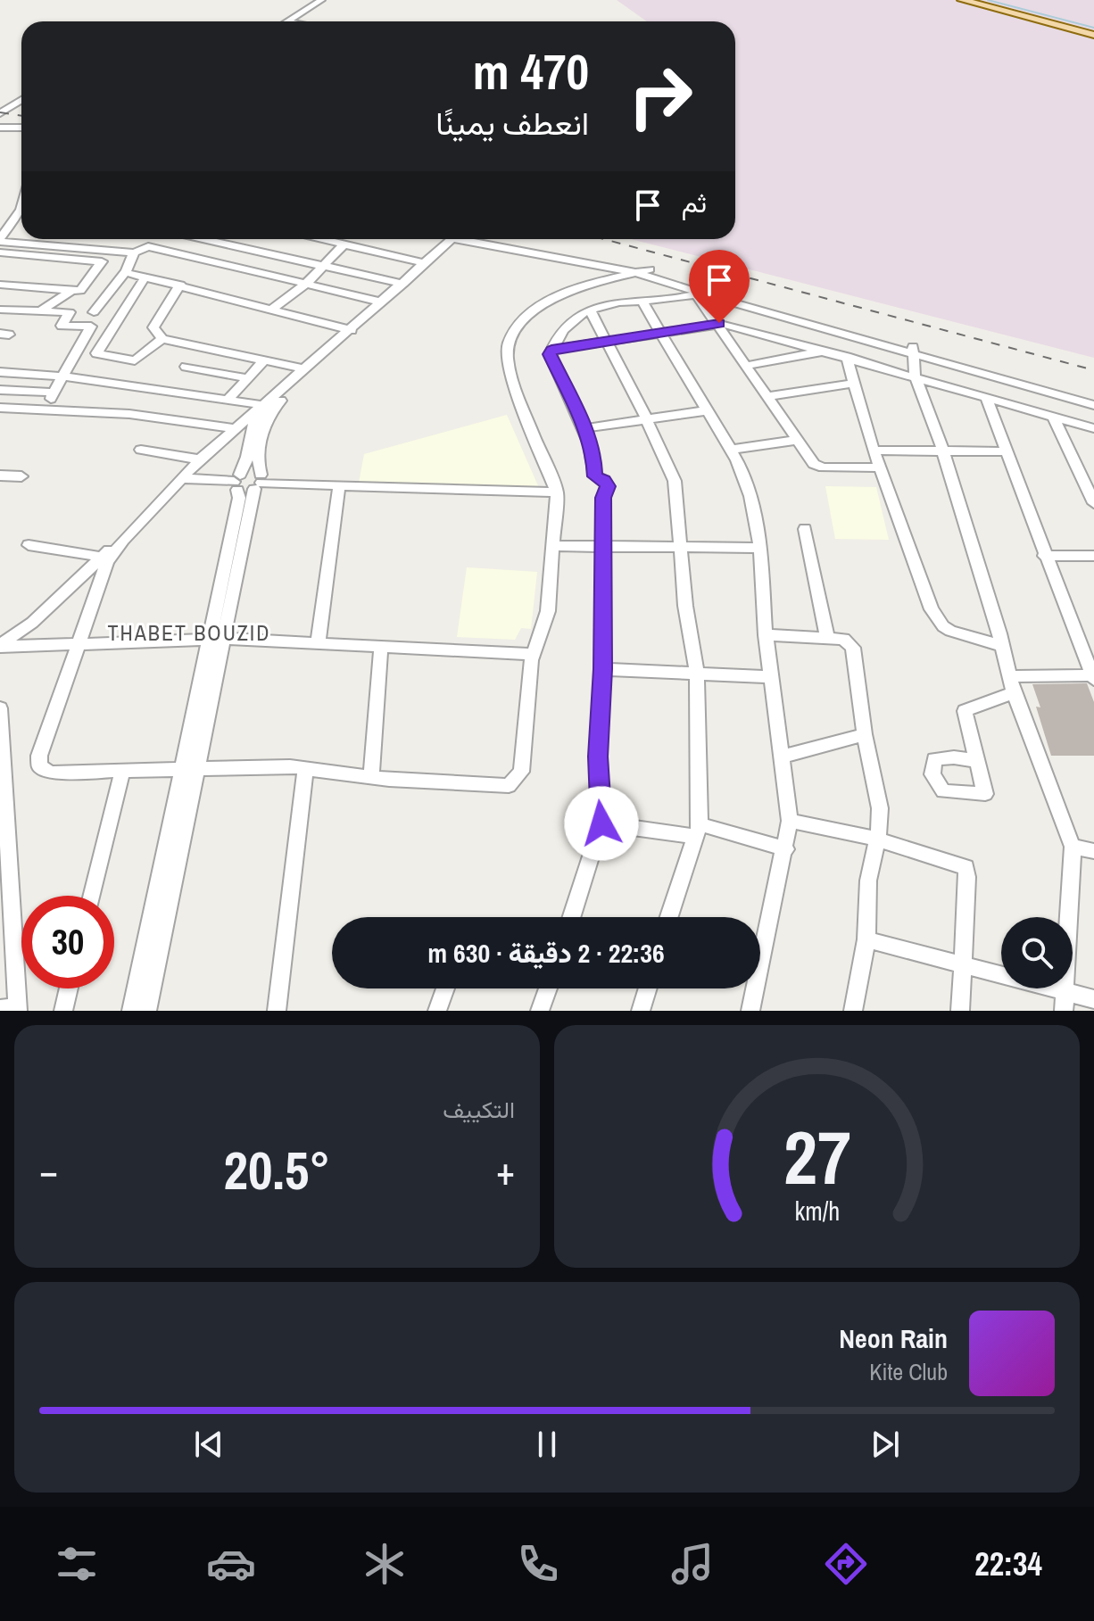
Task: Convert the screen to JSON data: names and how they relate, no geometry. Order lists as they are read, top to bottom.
{
  "districts": ["THABET BOUZID"],
  "page": {
    "turn": ["470 m", "انعطف يمينًا"],
    "then": "ثم",
    "limit": "30",
    "trip": "22:36 · 2 دقيقة · 630 m",
    "tile": "التكييف",
    "heat": ["−", "20.5°", "+"],
    "song": ["Neon Rain", "Kite Club"],
    "tabs": "22:34",
    "gauge": ["27", "km/h"]
  }
}
